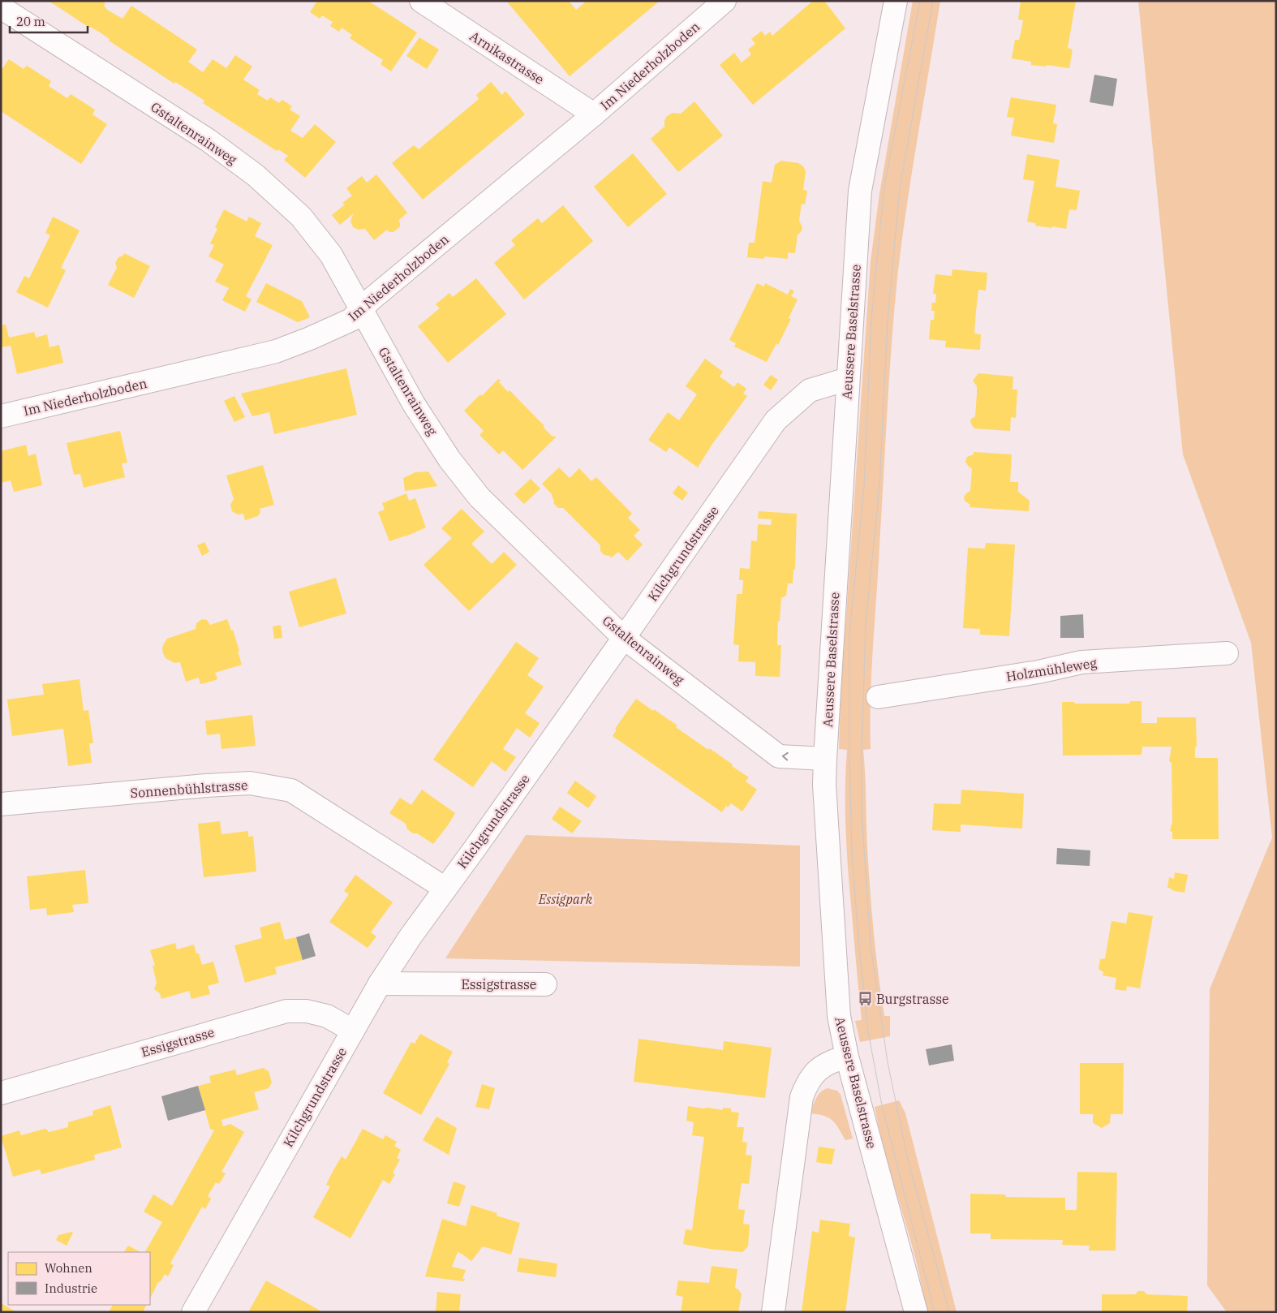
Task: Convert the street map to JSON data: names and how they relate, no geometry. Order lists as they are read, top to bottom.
{
  "streets": {
    "street": [
      "Arnikastrasse",
      "Im Niederholzboden",
      "Gstaltenrainweg",
      "Aeussere Baselstrasse",
      "Kilchgrundstrasse",
      "Holzmühleweg",
      "Sonnenbühlstrasse",
      "Essigstrasse"
    ]
  },
  "crossings": [
    ["Arnikastrasse", "Im Niederholzboden"],
    ["Im Niederholzboden", "Gstaltenrainweg"],
    ["Gstaltenrainweg", "Aeussere Baselstrasse"],
    ["Gstaltenrainweg", "Kilchgrundstrasse"],
    ["Aeussere Baselstrasse", "Kilchgrundstrasse"],
    ["Kilchgrundstrasse", "Sonnenbühlstrasse"],
    ["Kilchgrundstrasse", "Essigstrasse"]
  ],
  "parks": ["Essigpark"],
  "places": {
    "bus stop": ["Burgstrasse"]
  },
  "legend": ["Wohnen", "Industrie"],
  "scale_bar": "20 m"
}
